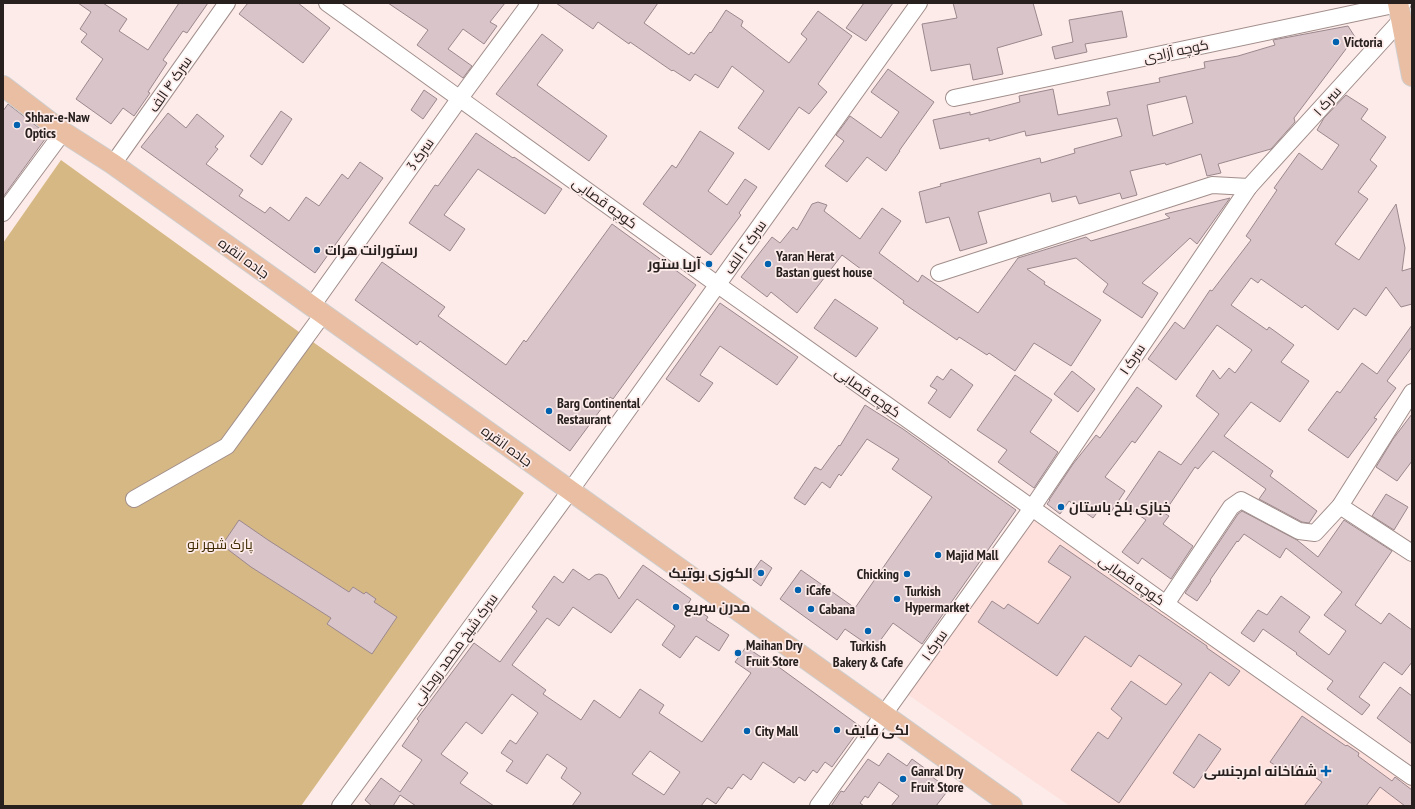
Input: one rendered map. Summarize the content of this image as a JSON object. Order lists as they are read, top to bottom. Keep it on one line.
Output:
{"streets":{"main road":["جاده انقره"],"street":["کوچه آزادی","سرک ۴ الف","سرک ۱","سرک 3","کوچه قصابی","سرک ۲ الف","سرک شیخ محمد روحانی"]},"crossings":[["کوچه آزادی","سرک ۱"],["سرک ۴ الف","جاده انقره"],["سرک ۱","کوچه قصابی"],["سرک ۱","جاده انقره"],["سرک 3","کوچه قصابی"],["سرک 3","جاده انقره"],["کوچه قصابی","سرک ۲ الف"],["سرک ۲ الف","جاده انقره"],["سرک ۲ الف","سرک شیخ محمد روحانی"],["جاده انقره","سرک شیخ محمد روحانی"]],"parks":["پارک شهر نو"],"places":{"other":["Victoria","Shhar-e-Naw Optics","رستورانت هرات","آریا ستور","Yaran Herat Bastan guest house","Barg Continental Restaurant","خبازی بلخ باستان","Majid Mall","الکوزی بوتیک","Chicking","iCafe","Turkish Hypermarket","مدرن سریع","Cabana","Turkish Bakery & Cafe","Maihan Dry Fruit Store","لکی فایف","City Mall","Ganral Dry Fruit Store"],"health":["شفاخانه امرجنسی"]}}
